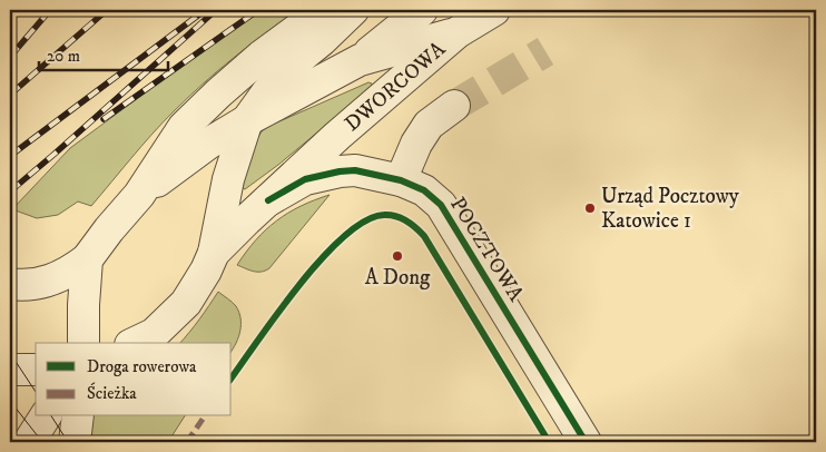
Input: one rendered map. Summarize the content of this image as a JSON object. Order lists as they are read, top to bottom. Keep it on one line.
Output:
{"streets":{"street":["DWORCOWA","POCZTOWA"]},"crossings":[["DWORCOWA","POCZTOWA"]],"places":["Urząd Pocztowy Katowice 1","A Dong"],"legend":["Droga rowerowa","Ścieżka"],"scale_bar":"20 m"}
